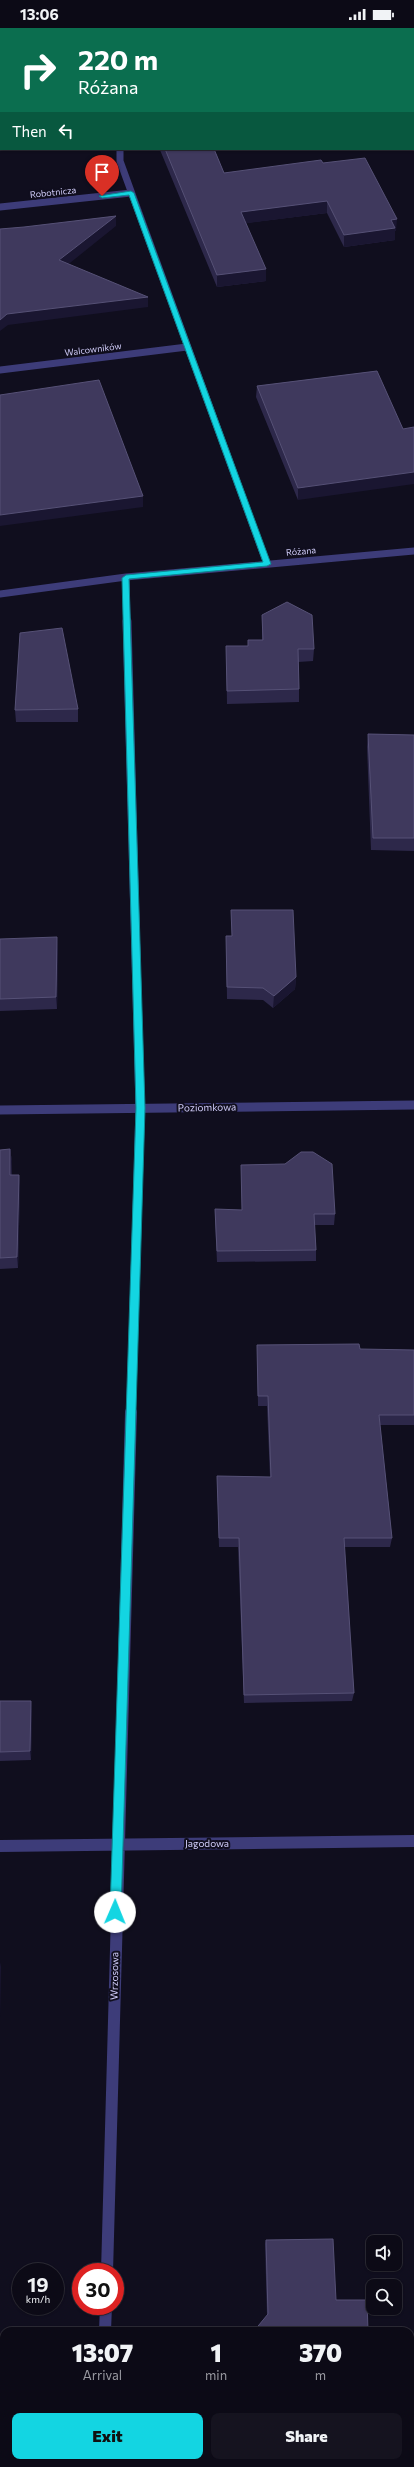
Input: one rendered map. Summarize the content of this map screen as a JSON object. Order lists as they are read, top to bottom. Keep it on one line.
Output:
{"streets":{"street":["Robotnicza","Walcowników","Różana","Poziomkowa","Jagodowa","Wrzosowa"]},"crossings":[["Różana","Wrzosowa"],["Poziomkowa","Wrzosowa"],["Jagodowa","Wrzosowa"]],"page":{"status":"13:06","turn":["220 m","Różana"],"then":"Then","speed":"19 km/h","limit":"30","eta":["13:07","Arrival","1","min","370","m"],"buttons":["Exit","Share"]}}
